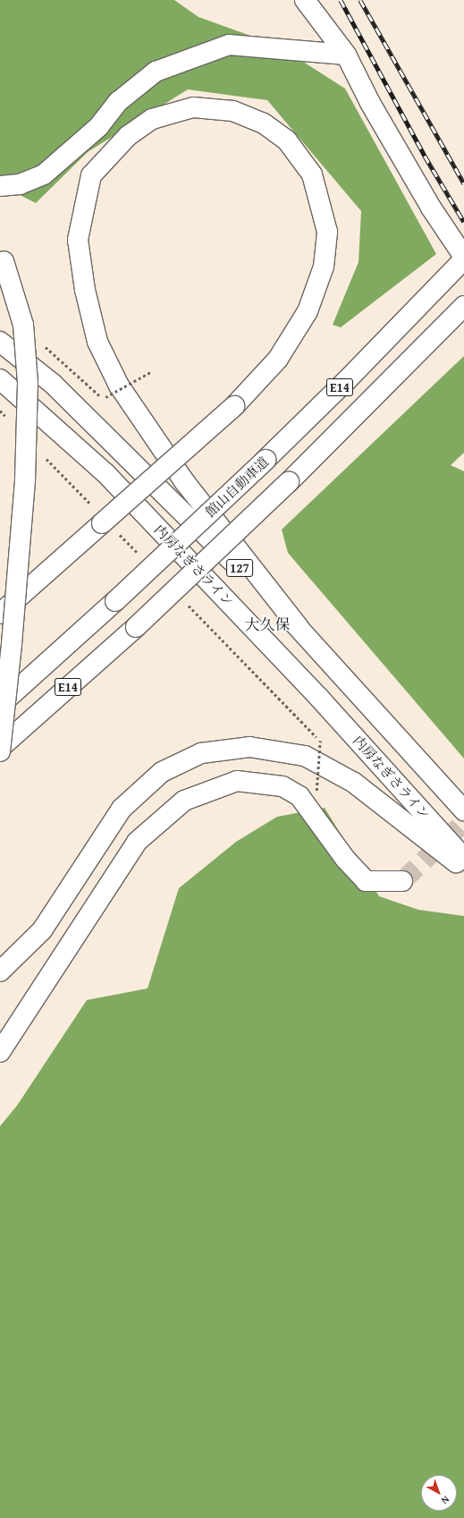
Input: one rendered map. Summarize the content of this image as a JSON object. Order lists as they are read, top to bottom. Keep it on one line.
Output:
{"streets":{"main road":["E14","館山自動車道","内房なぎさライン","127"]},"districts":["大久保"],"north":"bottom right"}
